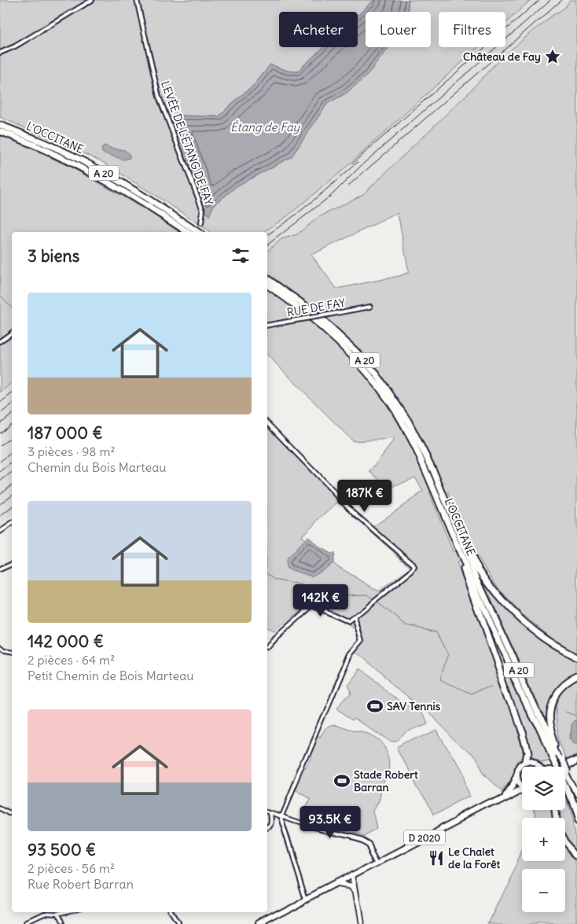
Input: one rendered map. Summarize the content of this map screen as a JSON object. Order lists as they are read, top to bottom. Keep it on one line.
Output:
{"streets":{"highway":["L'OCCITANE","A 20"],"main road":["D 2020"],"street":["LEVÉE DE L'ÉTANG DE FAY","RUE DE FAY"]},"water":["Étang de Fay"],"places":{"place":["Château de Fay"],"sports":["SAV Tennis","Stade Robert Barran"],"restaurant":["Le Chalet de la Forêt"]},"page":{"chip":["Acheter","Louer","Filtres"],"heading":"3 biens","list":[{"name":"187 000 €","note":"3 pièces · 98 m² · Chemin du Bois Marteau"},{"name":"142 000 €","note":"2 pièces · 64 m² · Petit Chemin de Bois Marteau"},{"name":"93 500 €","note":"2 pièces · 56 m² · Rue Robert Barran"}],"price":["187K €","142K €","93.5K €"],"map_buttons":["+","−"]}}
